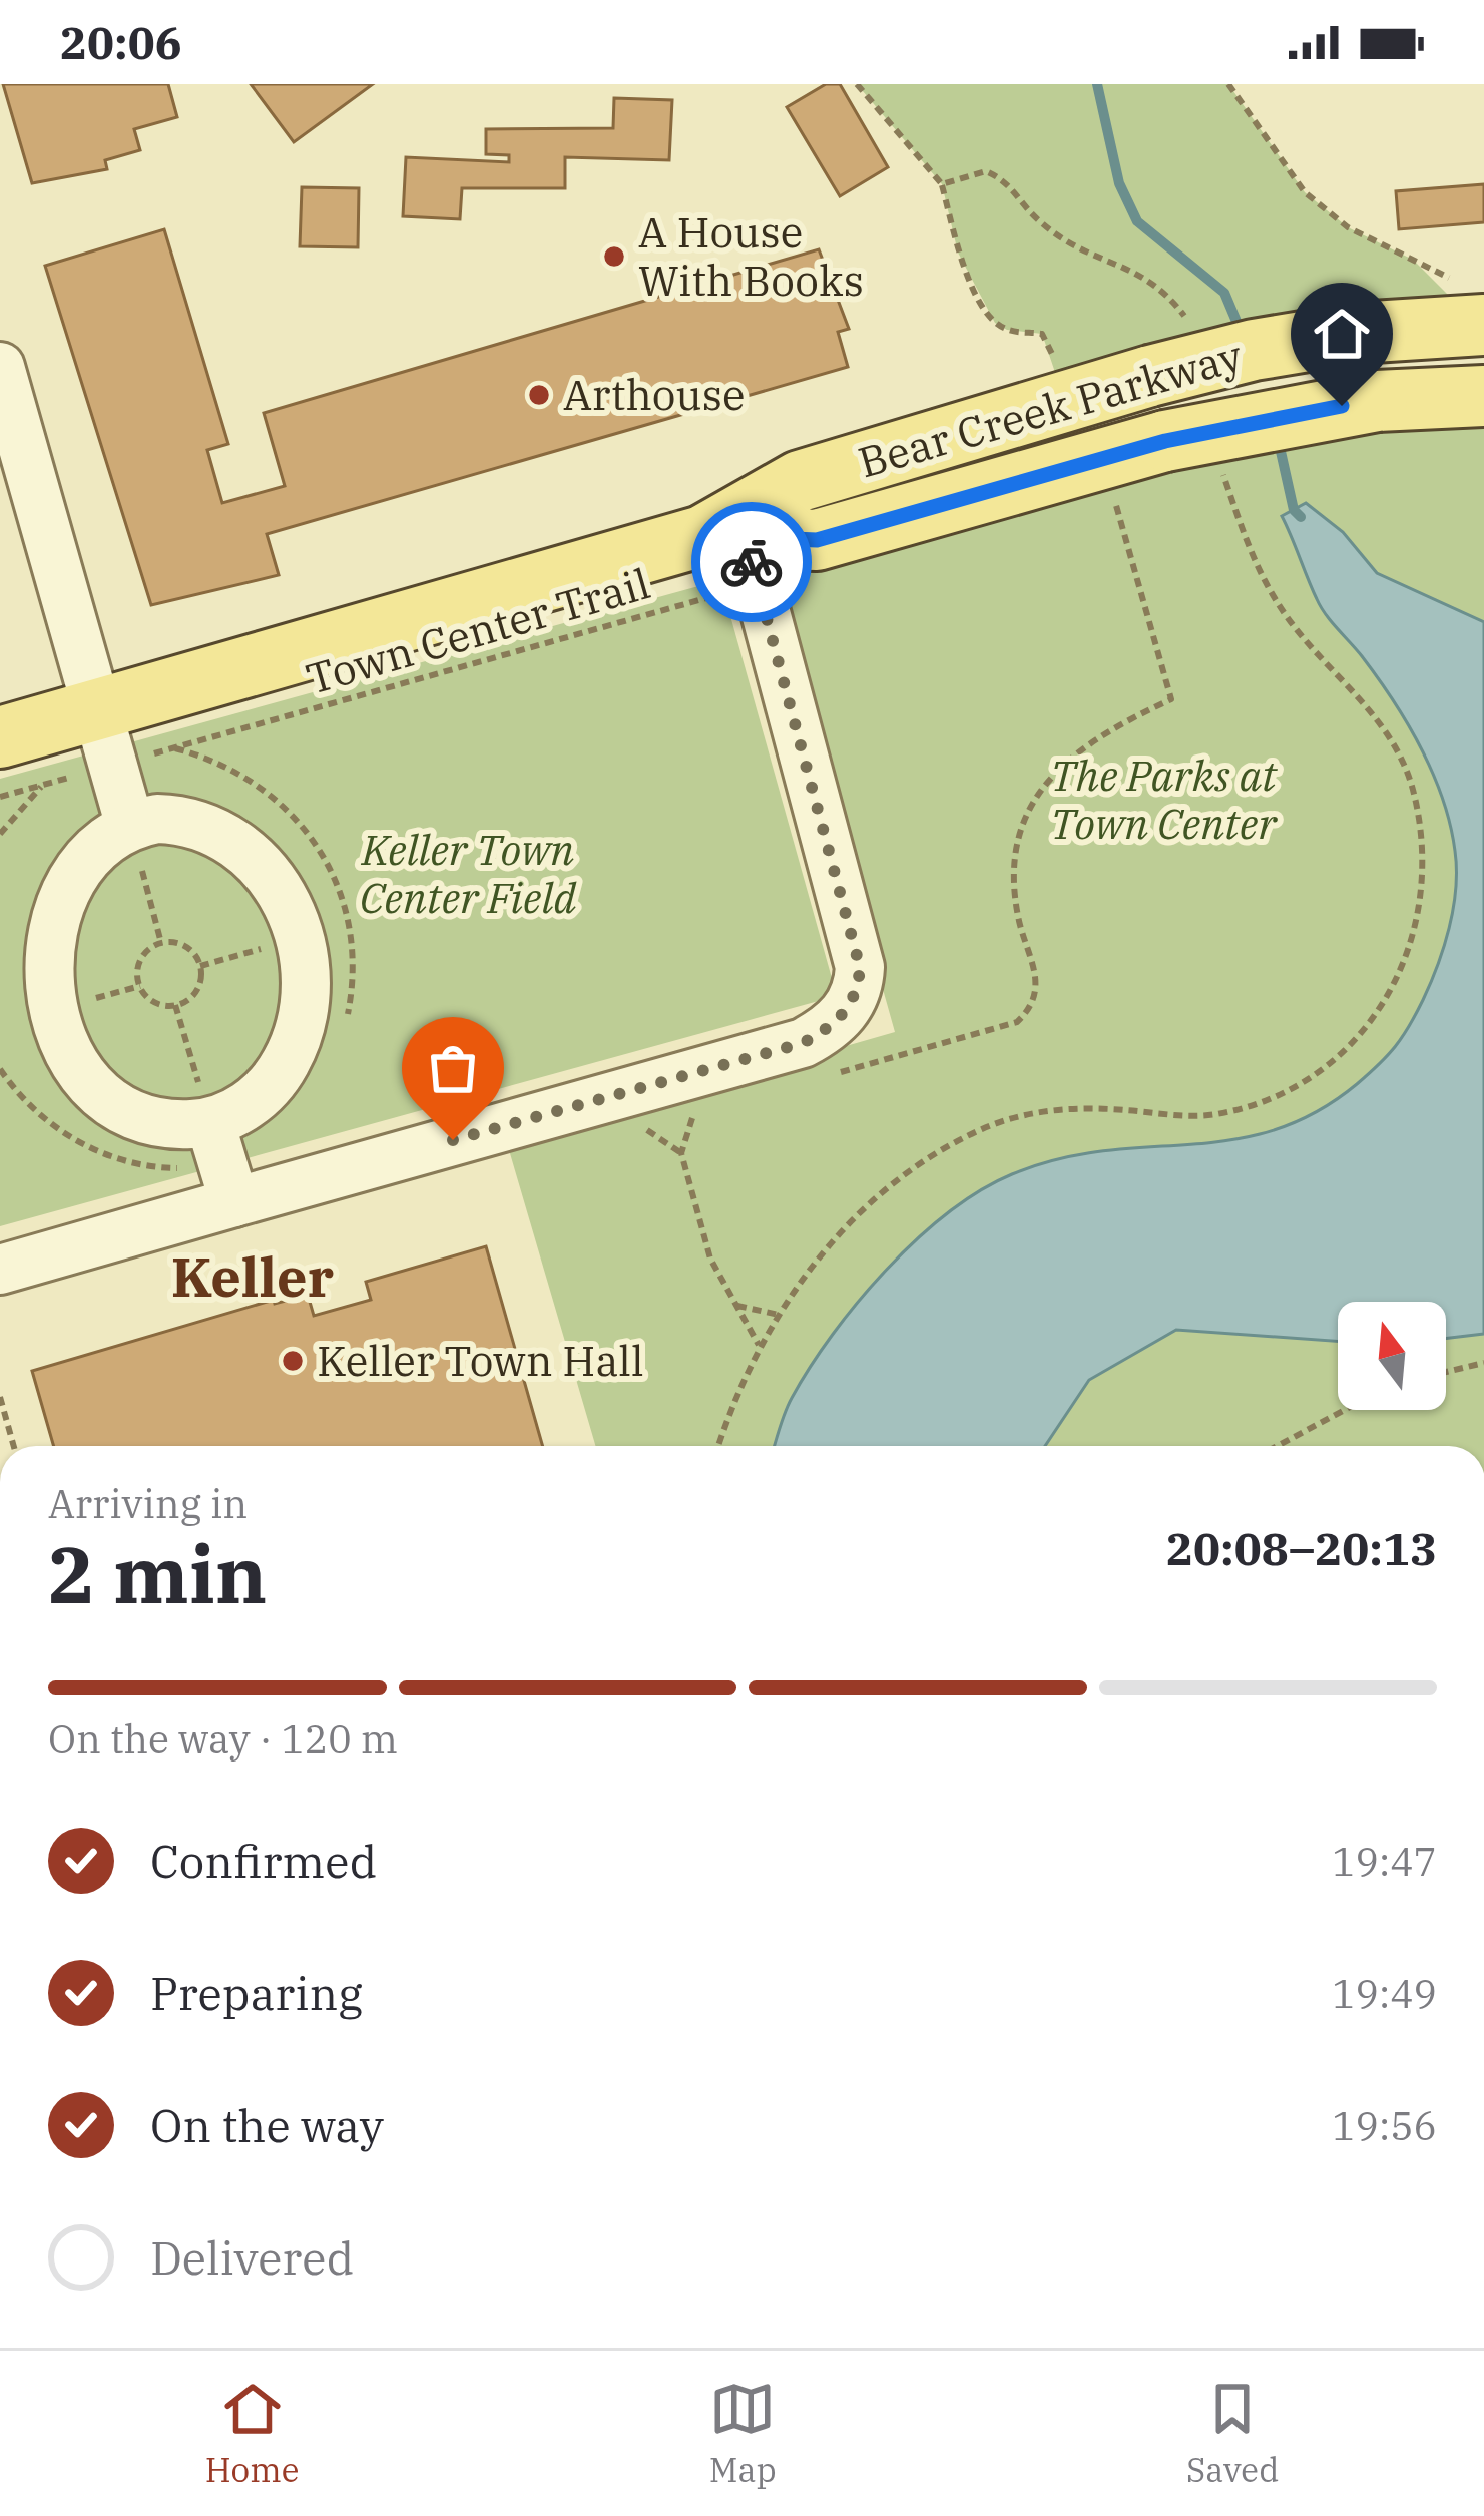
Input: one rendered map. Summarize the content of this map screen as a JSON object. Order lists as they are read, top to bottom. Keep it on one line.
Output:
{"streets":{"main road":["Bear Creek Parkway"],"path":["Town Center Trail"]},"crossings":[["Bear Creek Parkway","Town Center Trail"]],"districts":["Keller"],"parks":["The Parks at Town Center","Keller Town Center Field"],"places":["A House With Books","Arthouse","Keller Town Hall"],"north":"top","page":{"status":"20:06","heading":["2 min","Arriving in","20:08–20:13"],"bar":"On the way · 120 m","list":[["Confirmed","19:47"],["Preparing","19:49"],["On the way","19:56"],"Delivered"],"tabs":["Home","Map","Saved"]}}
